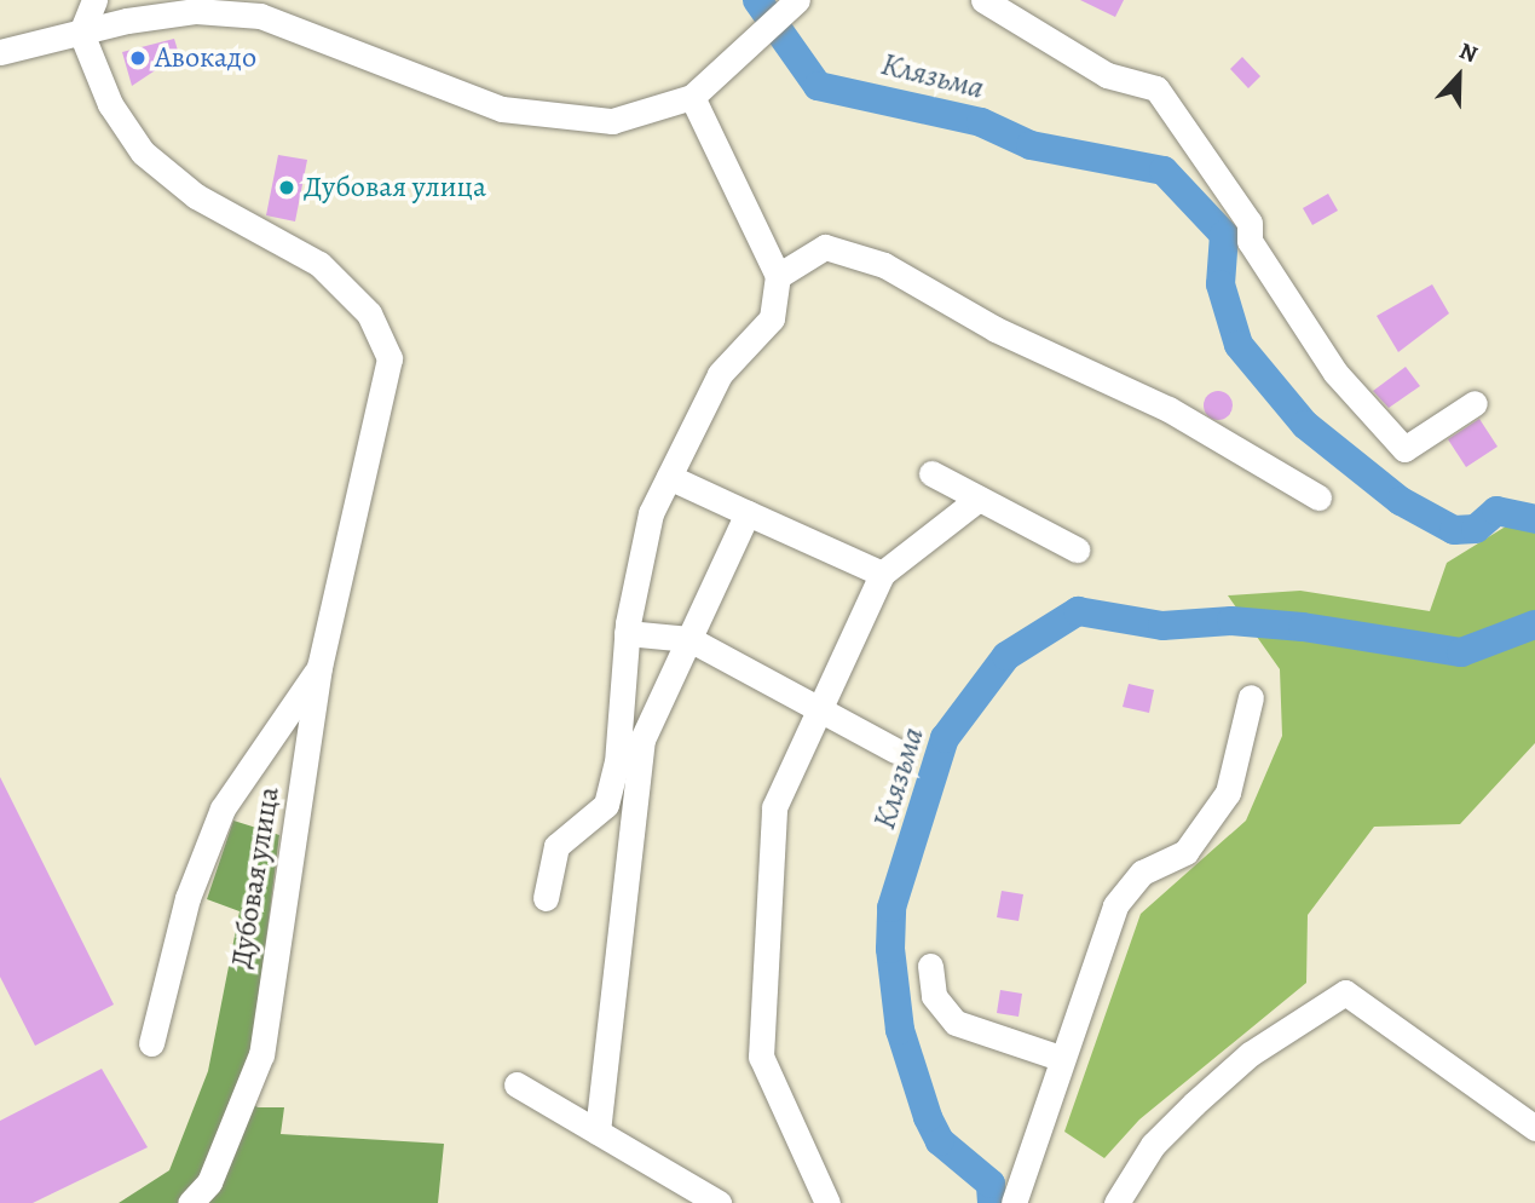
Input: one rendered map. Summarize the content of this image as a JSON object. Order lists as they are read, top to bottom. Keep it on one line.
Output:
{"streets":{"street":["Дубовая улица"]},"water":["Клязьма"],"places":["Авокадо","Дубовая улица"],"north":"top"}
